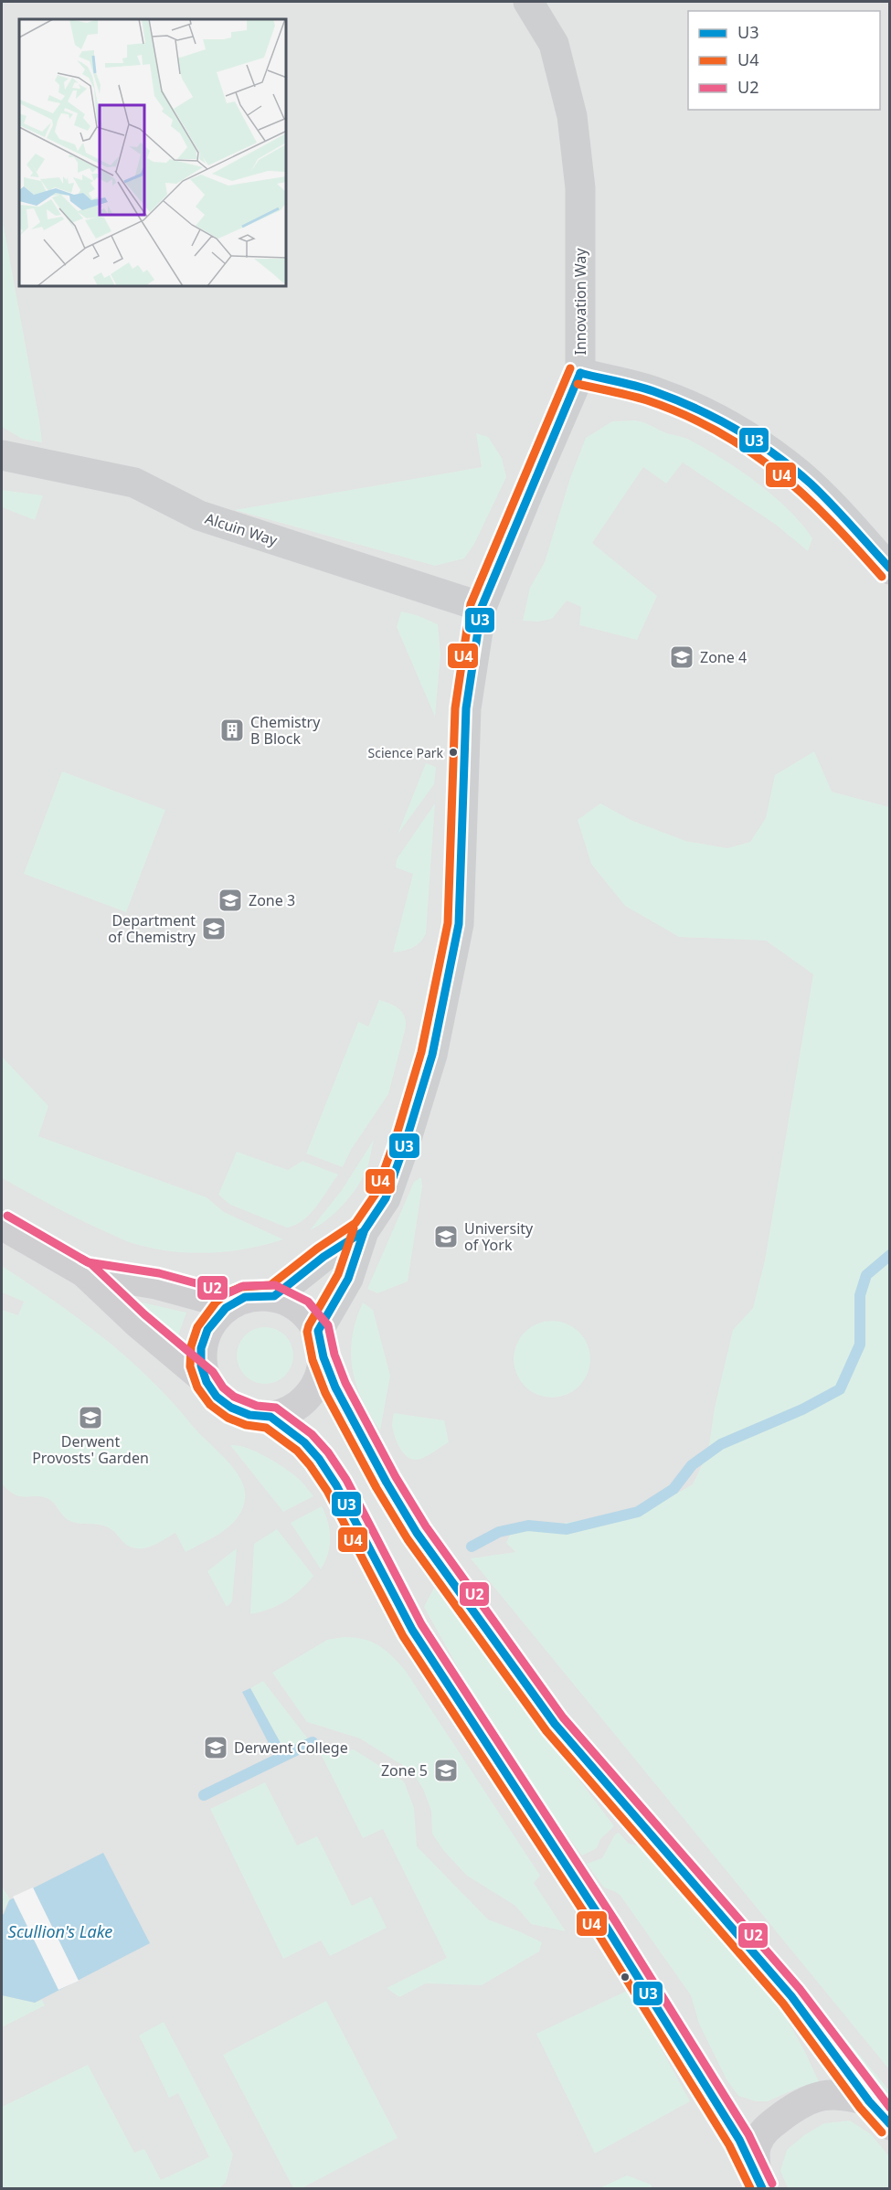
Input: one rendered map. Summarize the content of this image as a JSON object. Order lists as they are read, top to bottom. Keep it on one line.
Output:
{"streets":{"street":["Innovation Way","Alcuin Way"]},"crossings":[["Innovation Way","Alcuin Way"]],"water":["Scullion's Lake"],"places":{"school or university":["Zone 4","Zone 3","Department of Chemistry","University of York","Derwent Provosts' Garden","Derwent College","Zone 5"],"building":["Chemistry B Block"],"other":["Science Park"]},"lines":["transit line U4","transit line U3","transit line U2"],"legend":["U3","U4","U2"]}
